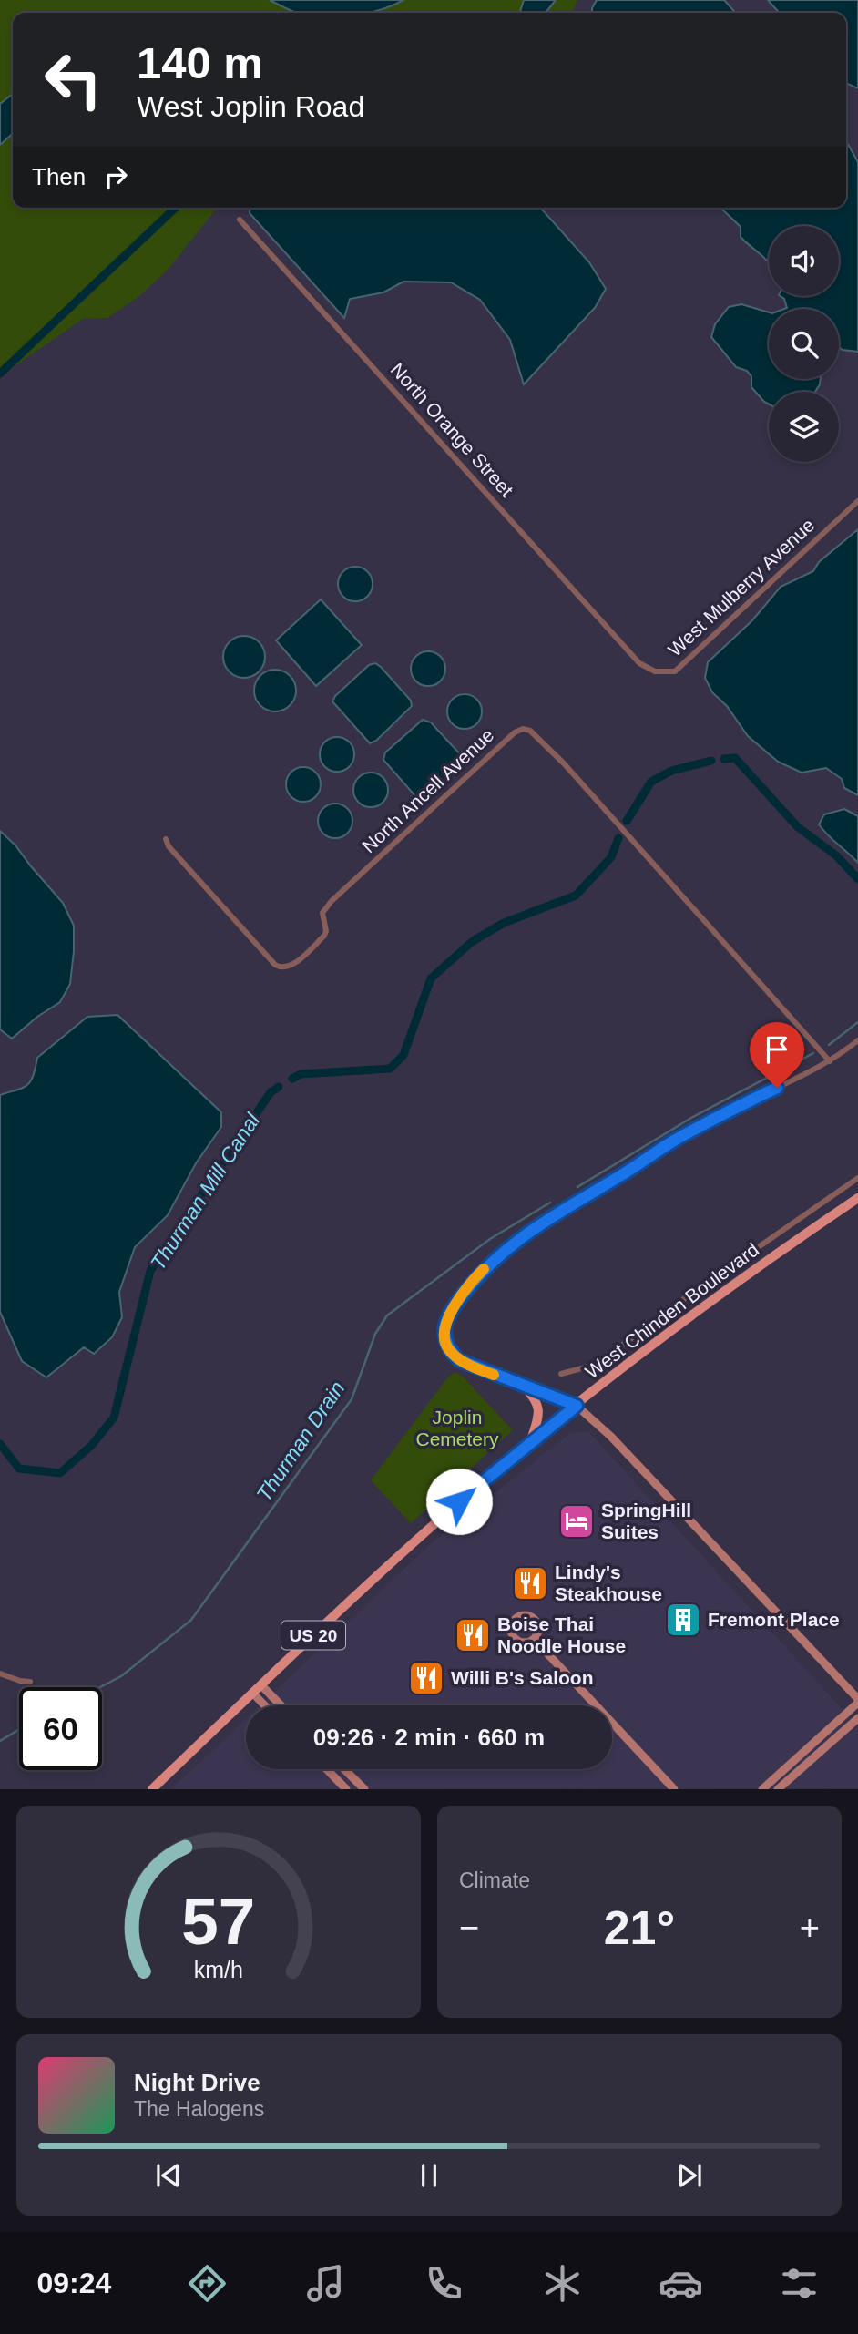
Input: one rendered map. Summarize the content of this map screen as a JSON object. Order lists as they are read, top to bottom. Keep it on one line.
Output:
{"streets":{"main road":["West Chinden Boulevard","US 20"],"street":["North Orange Street","West Mulberry Avenue","North Ancell Avenue"]},"crossings":[["North Orange Street","West Mulberry Avenue"]],"water":["Thurman Mill Canal","Thurman Drain"],"parks":["Joplin Cemetery"],"places":{"hotel":["SpringHill Suites"],"restaurant":["Lindy's Steakhouse","Boise Thai Noodle House","Willi B's Saloon"],"building":["Fremont Place"]},"page":{"turn":["140 m","West Joplin Road"],"then":"Then","limit":"60","trip":"09:26 · 2 min · 660 m","tile":"Climate","heat":["−","21°","+"],"song":["Night Drive","The Halogens"],"tabs":"09:24","gauge":["57","km/h"]}}
